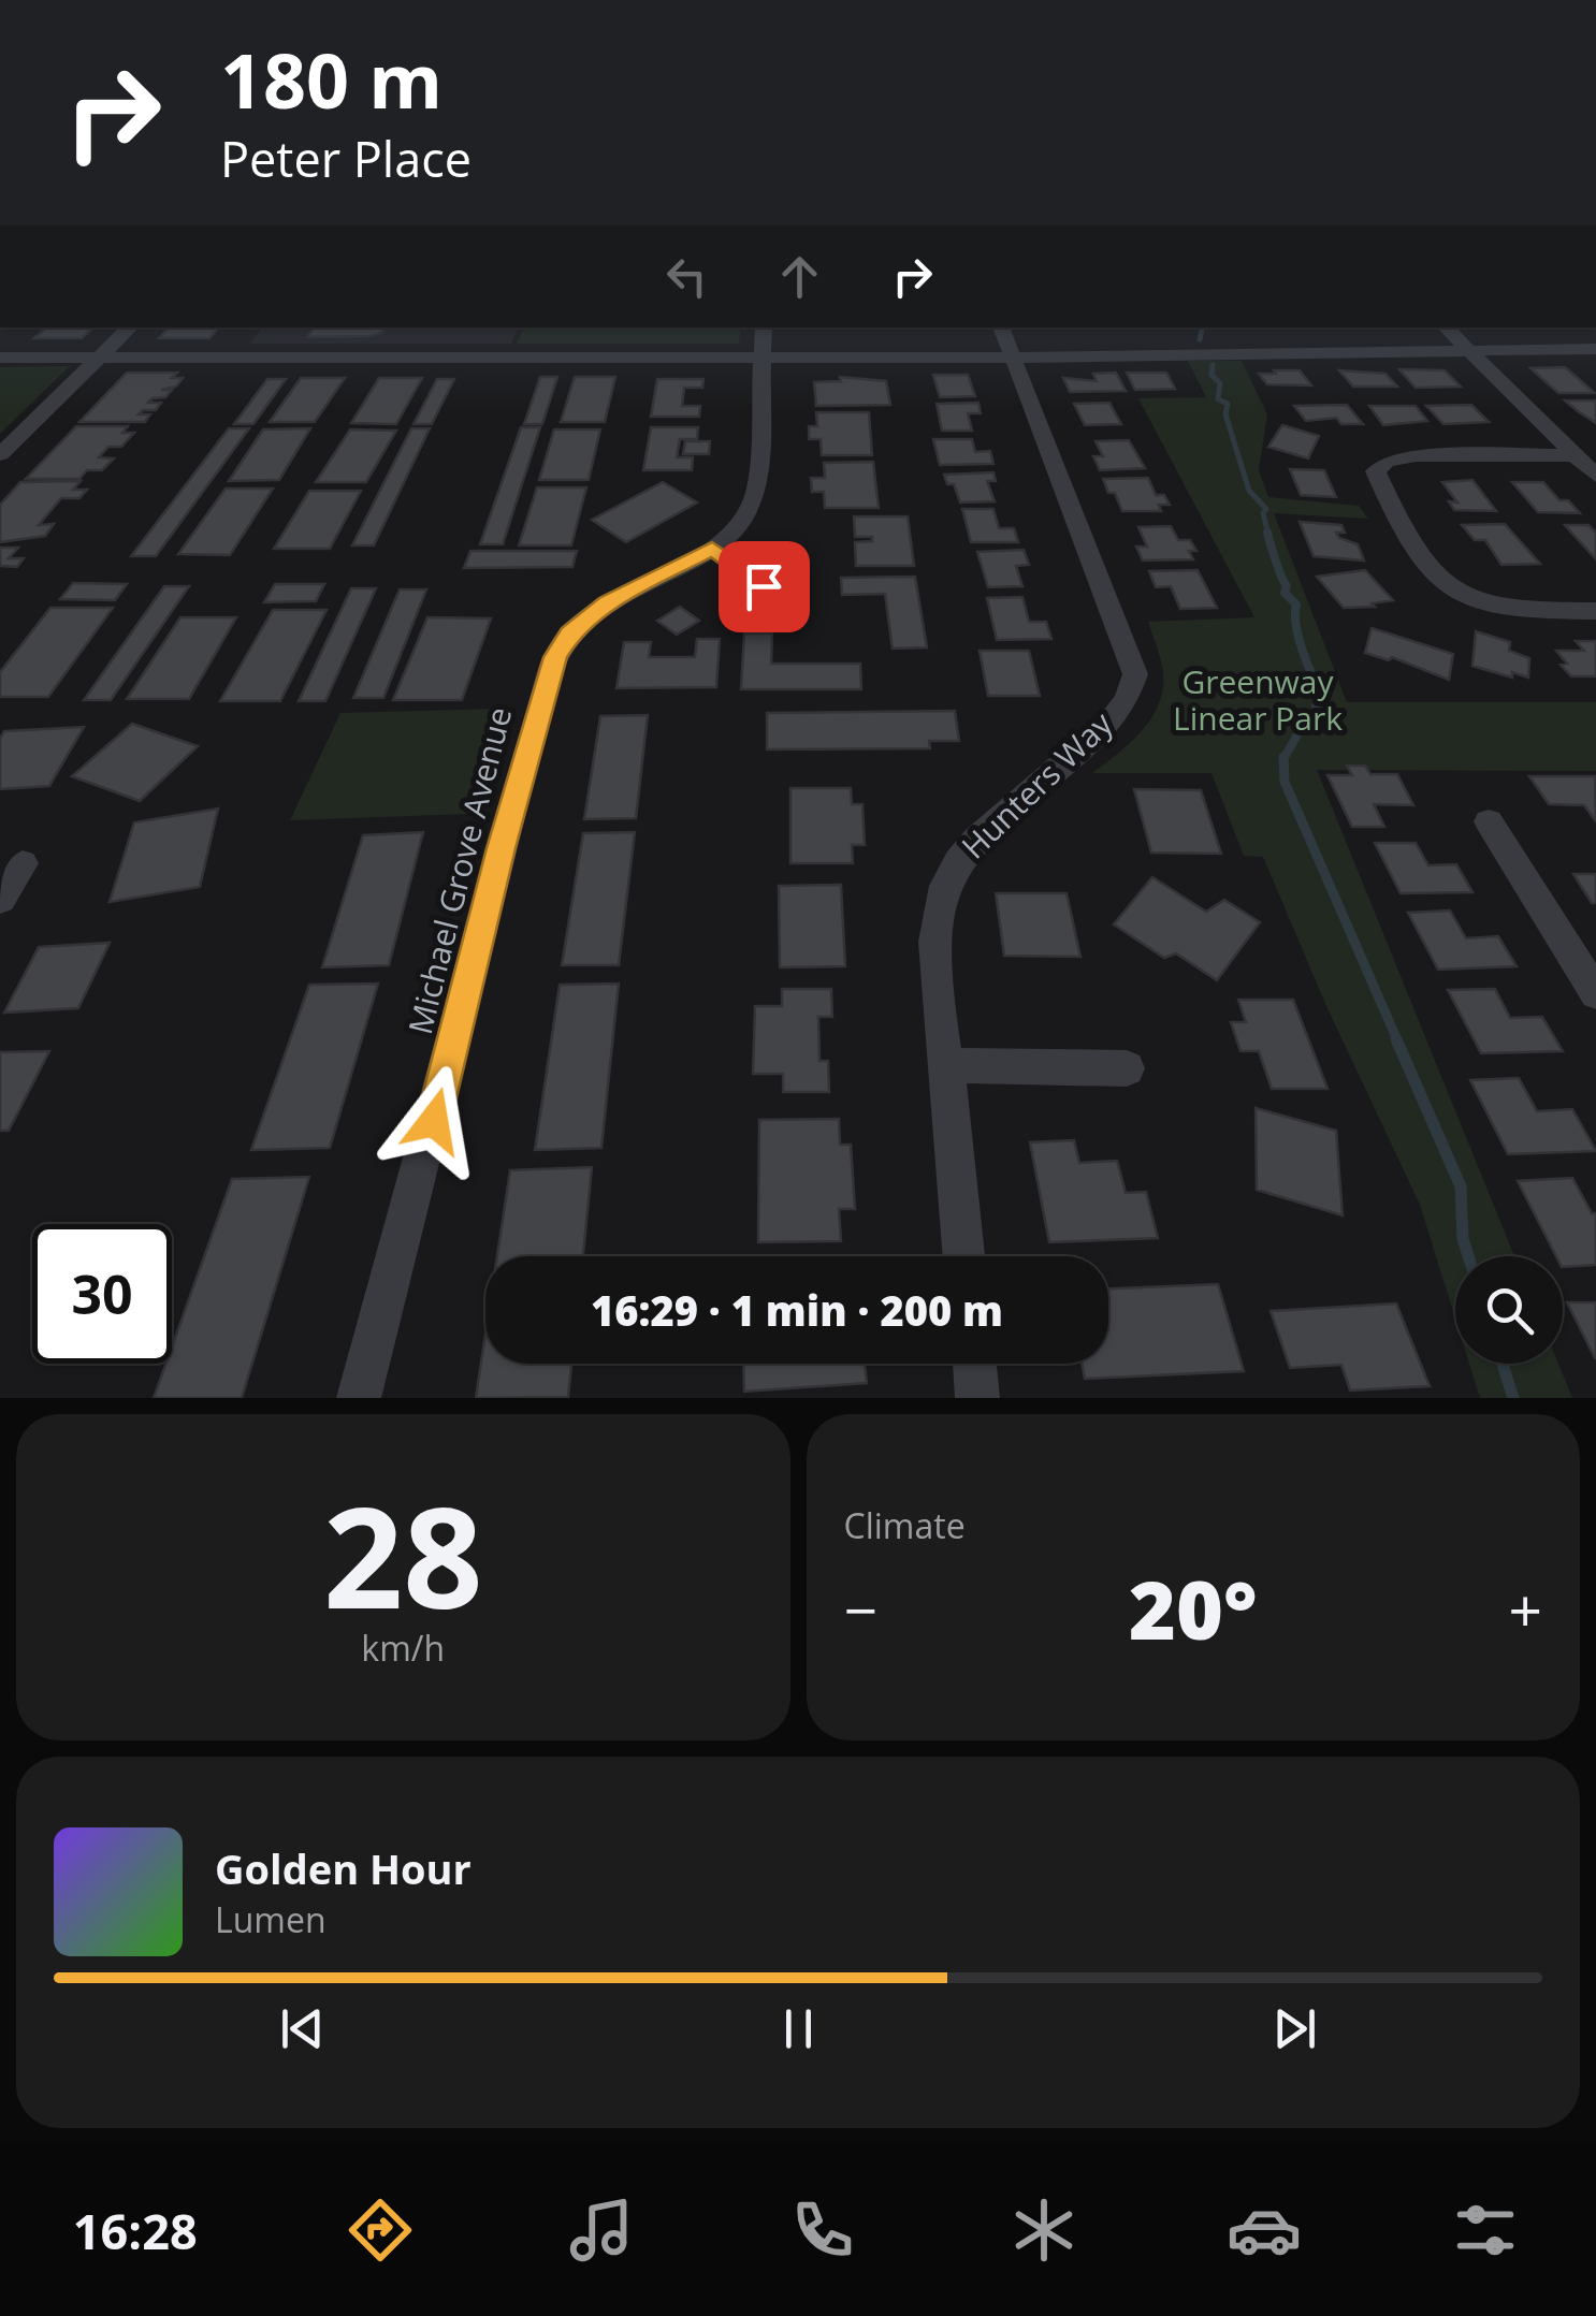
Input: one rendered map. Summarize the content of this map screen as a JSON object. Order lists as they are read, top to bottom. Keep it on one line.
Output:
{"streets":{"street":["Hunters Way","Michael Grove Avenue"]},"parks":["Greenway Linear Park"],"page":{"turn":["180 m","Peter Place"],"limit":"30","trip":"16:29 · 1 min · 200 m","tile":[["28","km/h"],"Climate"],"heat":["−","20°","+"],"song":["Golden Hour","Lumen"],"tabs":"16:28"}}
